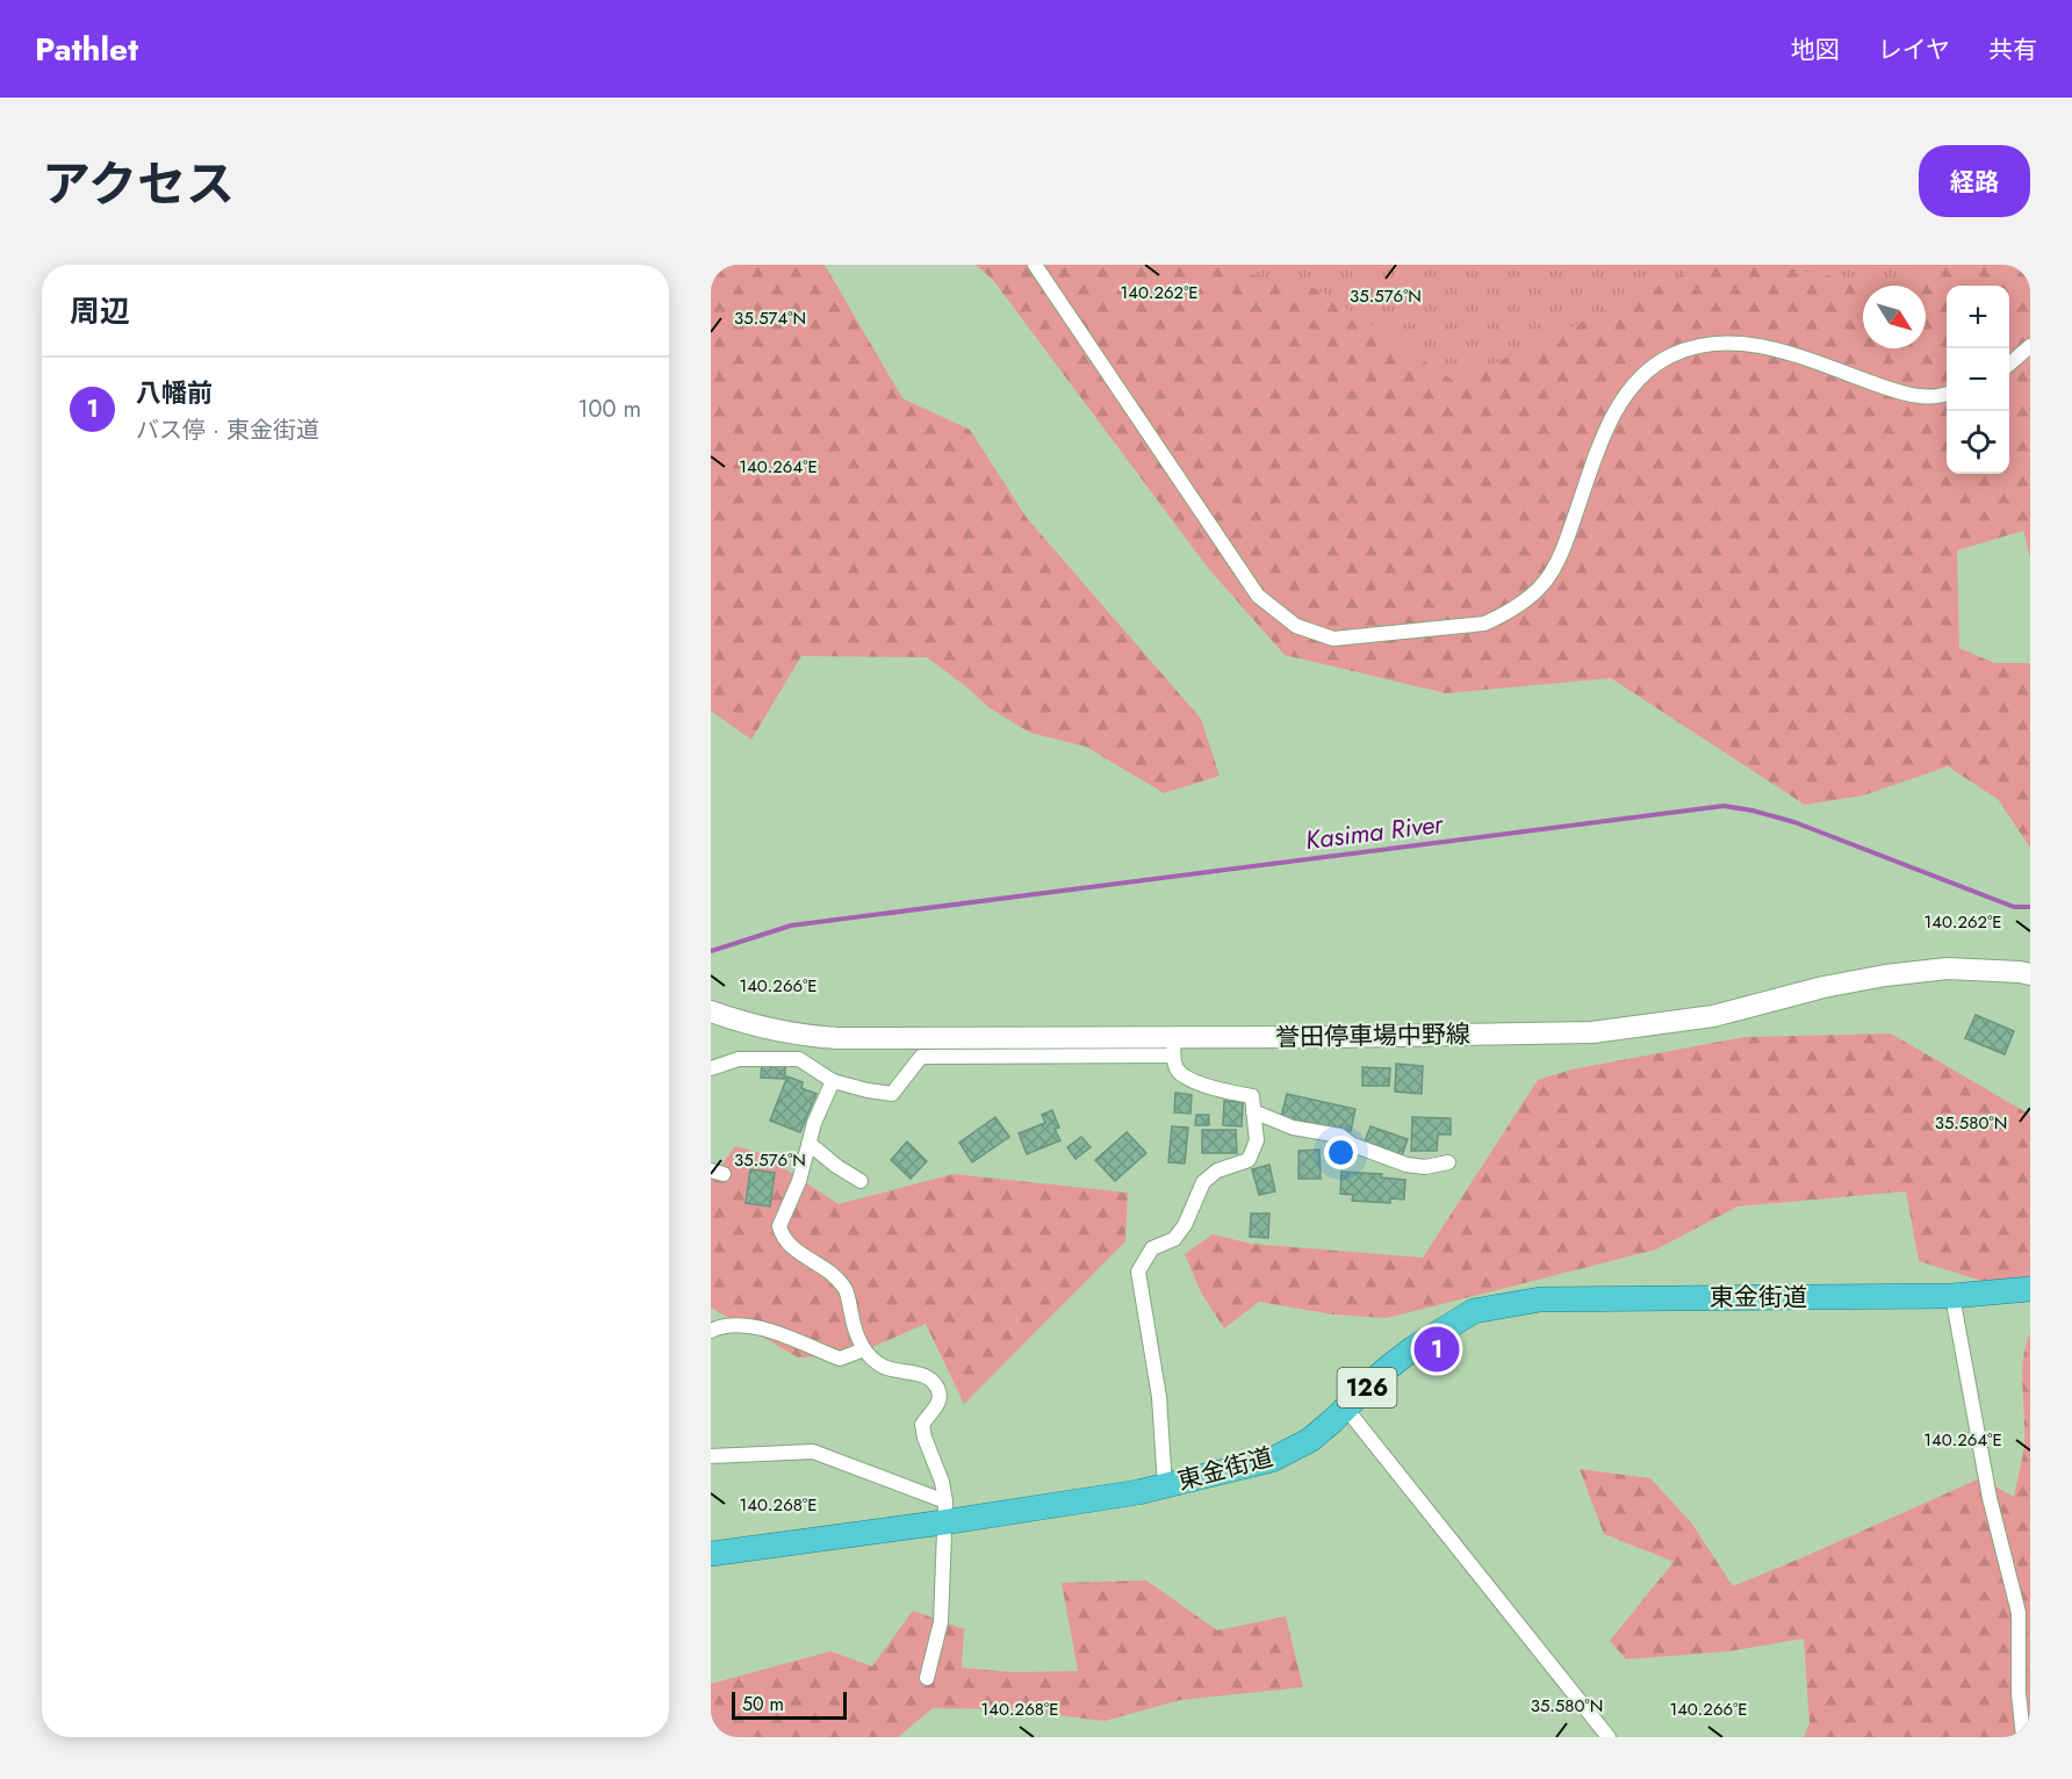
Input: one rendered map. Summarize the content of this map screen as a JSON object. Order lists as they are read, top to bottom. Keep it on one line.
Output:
{"streets":{"highway":["東金街道","126"],"main road":["誉田停車場中野線"]},"water":["Kasima River"],"scale_bar":"50 m","north":"bottom right","page":{"header":"Pathlet","nav":["地図","レイヤ","共有"],"title":"アクセス","buttons":"経路","heading":"周辺","map_buttons":["+","−"],"list":[{"mark":"1","name":"八幡前","note":"バス停 · 東金街道","value":"100 m"}],"pins":"1","scale":"50 m"},"coordinates":["140.262°E","35.576°N","35.574°N","140.264°E","140.266°E","35.580°N","140.268°E"]}
